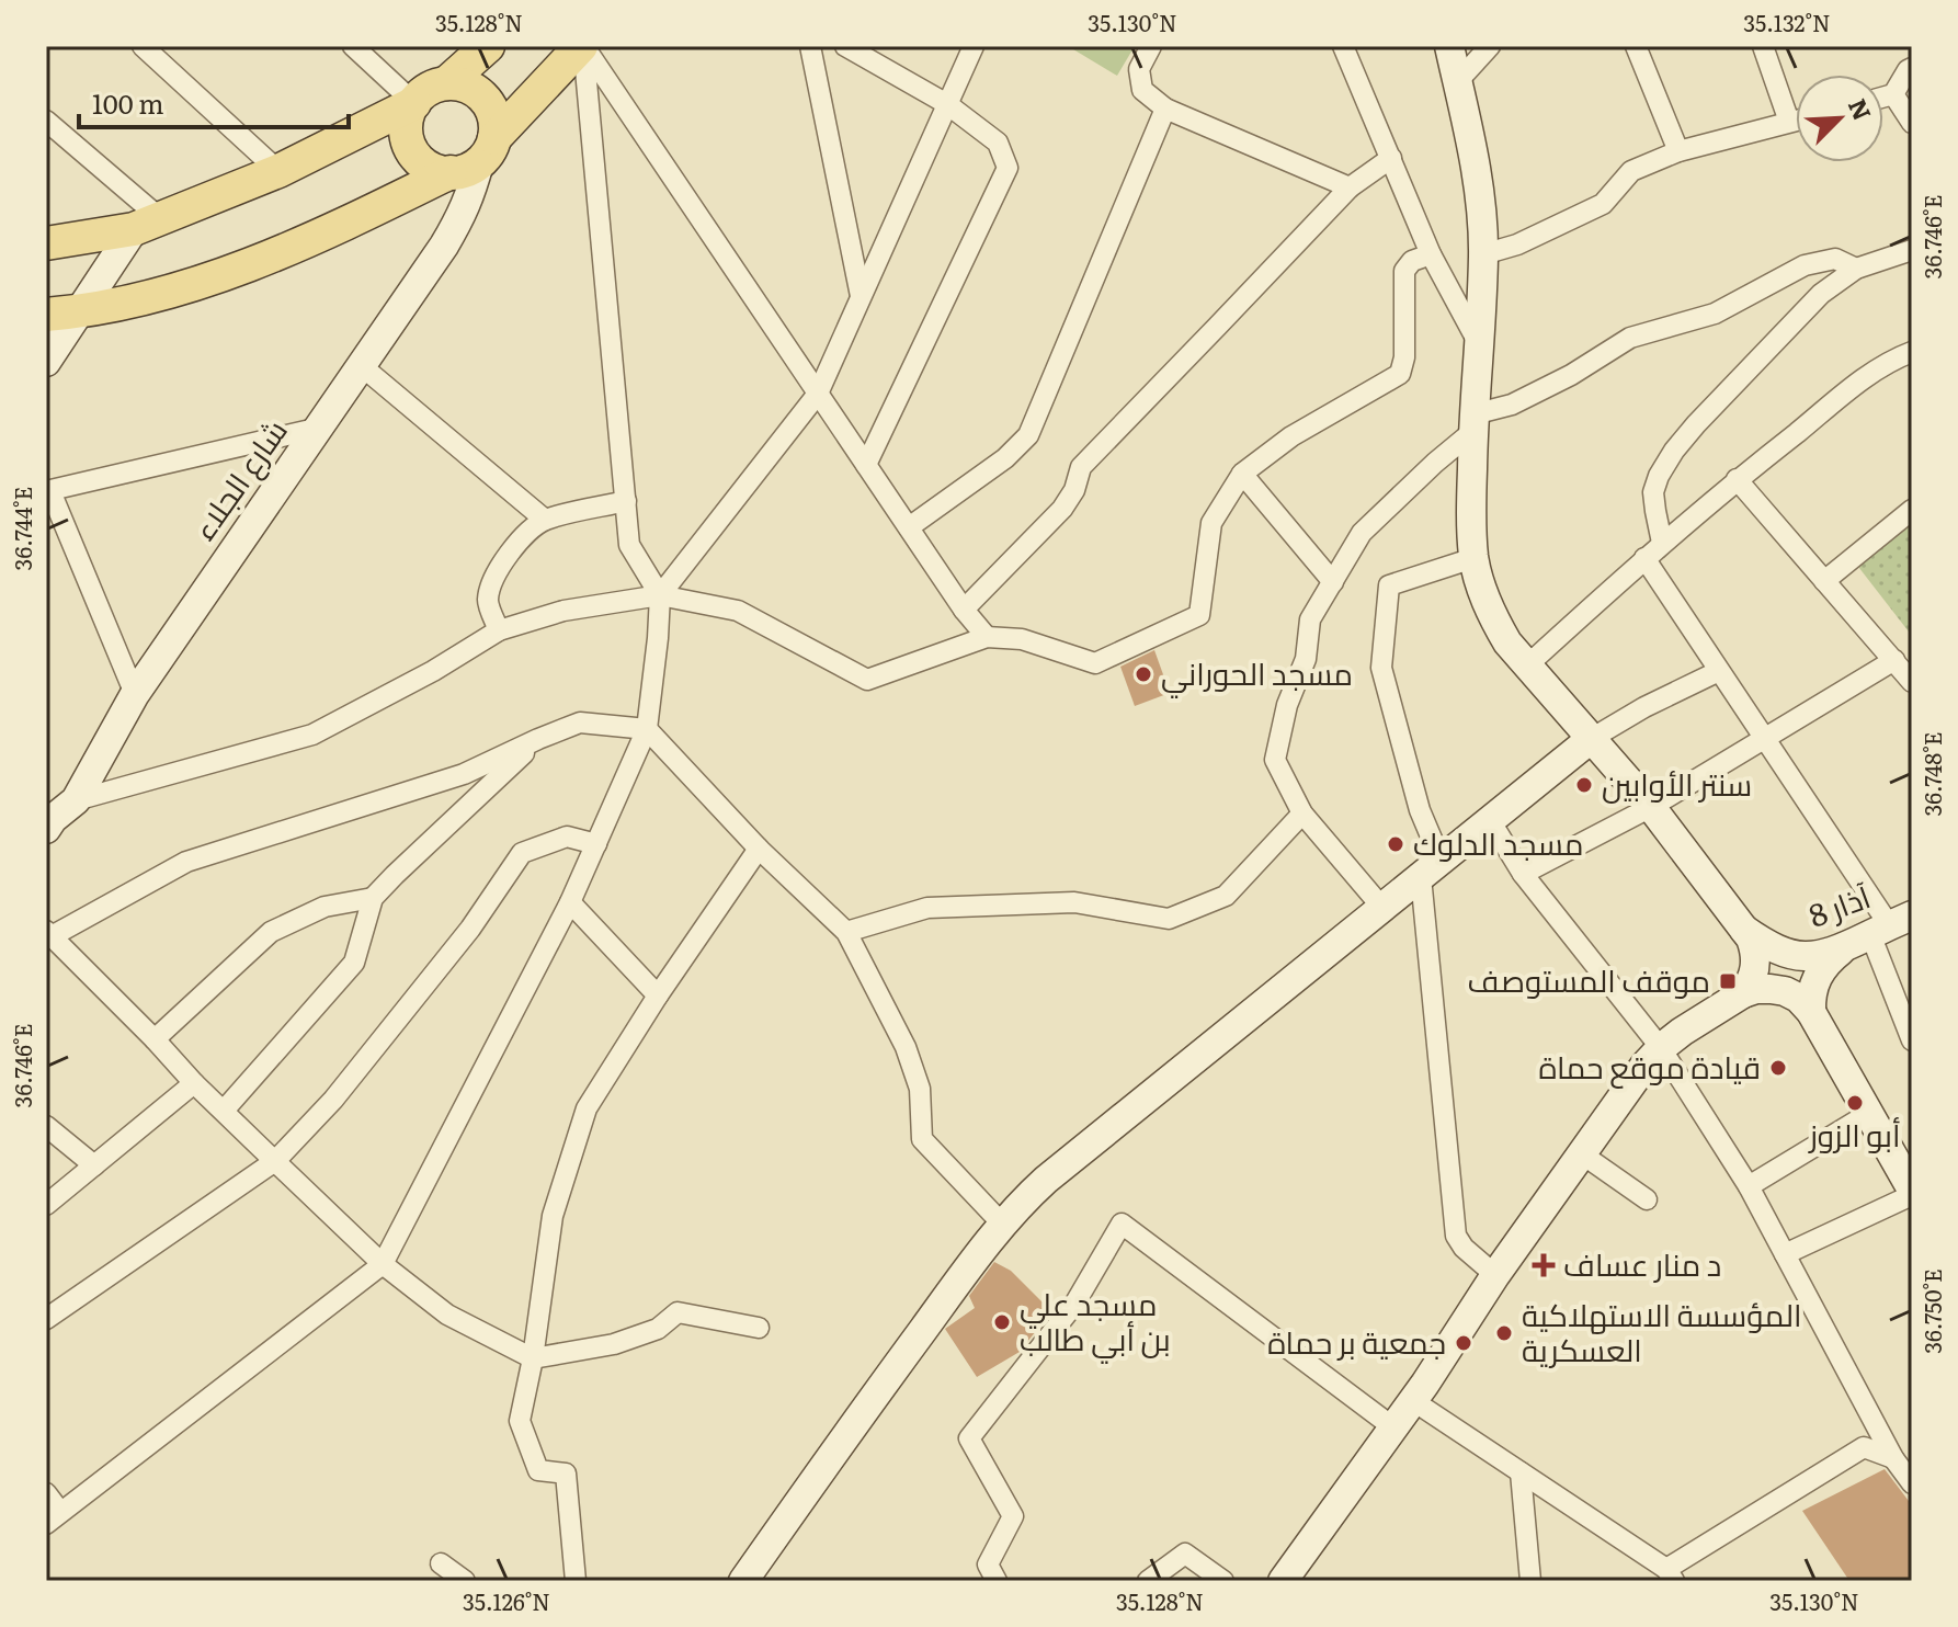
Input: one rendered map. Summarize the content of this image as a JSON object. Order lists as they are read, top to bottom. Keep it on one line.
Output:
{"streets":{"main road":["شارع الجلاء","8 آذار"]},"places":{"other":["مسجد الحوراني","سنتر الأوابين","مسجد الدلوك","قيادة موقع حماة","أبو الزوز","مسجد علي بن أبي طالب","المؤسسة الاستهلاكية العسكرية","جمعية بر حماة"],"transit":["موقف المستوصف"],"health":["د منار عساف"]},"scale_bar":"100 m","north":"top right","coordinates":["35.128°N","35.130°N","35.132°N","36.746°E","36.744°E","36.748°E","36.750°E","35.126°N"]}
